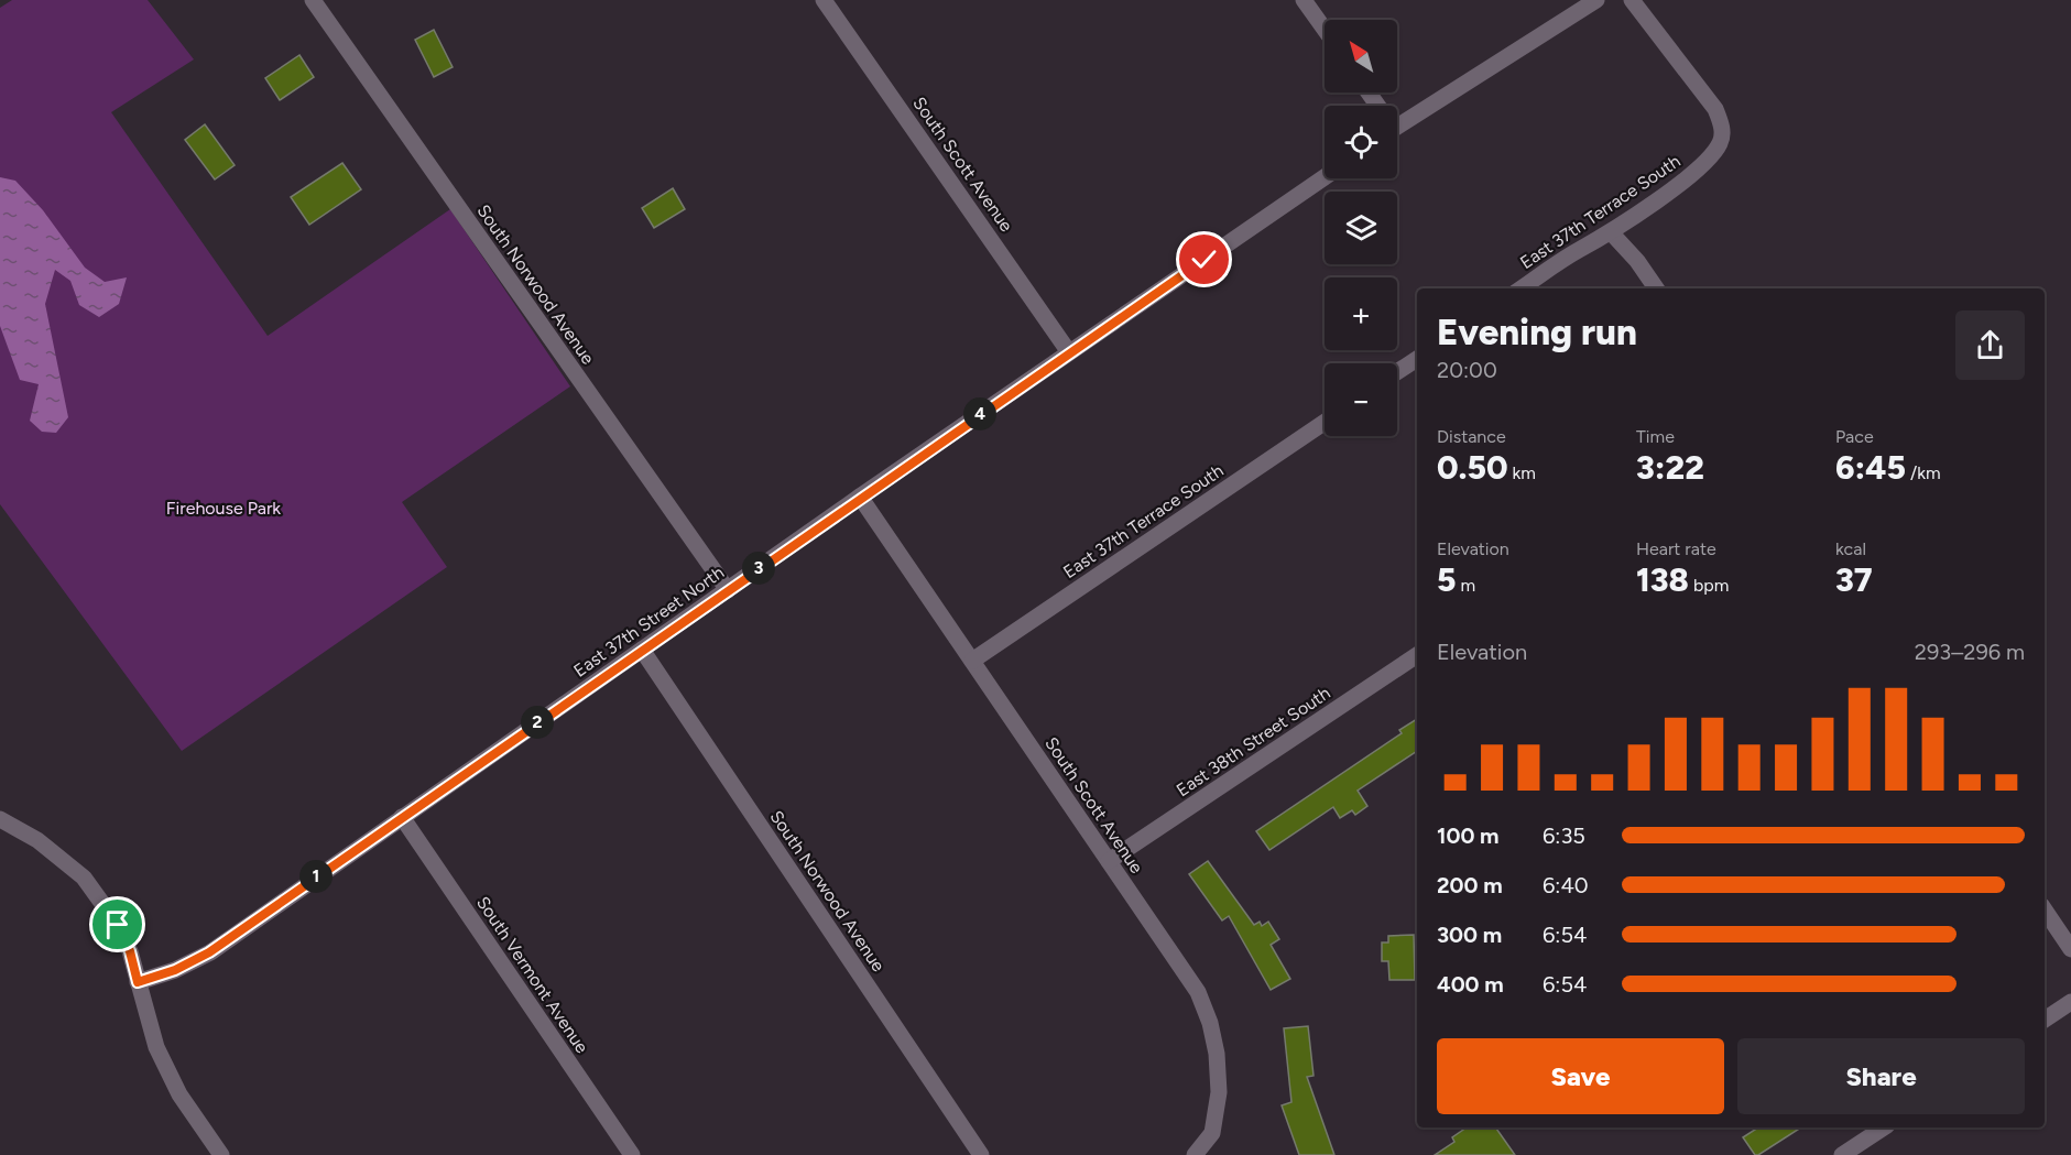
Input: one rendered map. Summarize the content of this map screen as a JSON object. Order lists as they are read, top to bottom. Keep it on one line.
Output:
{"streets":{"street":["South Scott Avenue","East 37th Terrace South","South Norwood Avenue","East 37th Street North","East 38th Street South","South Vermont Avenue"]},"crossings":[["South Scott Avenue","East 37th Terrace South"],["South Scott Avenue","East 37th Street North"],["South Scott Avenue","East 38th Street South"],["South Norwood Avenue","East 37th Street North"],["East 37th Street North","South Vermont Avenue"]],"parks":["Firehouse Park"],"north":"top left","page":{"map_buttons":["+","−"],"heading":["Evening run","20:00"],"pins":["4","3","2","1"],"stats":[["Distance","0.50 km"],["Time","3:22"],["Pace","6:45 /km"],["Elevation","5 m"],["Heart rate","138 bpm"],["kcal","37"]],"chart":["Elevation","293–296 m"],"list":[{"name":"100 m","note":"6:35"},{"name":"200 m","note":"6:40"},{"name":"300 m","note":"6:54"},{"name":"400 m","note":"6:54"}],"buttons":["Save","Share"]}}
